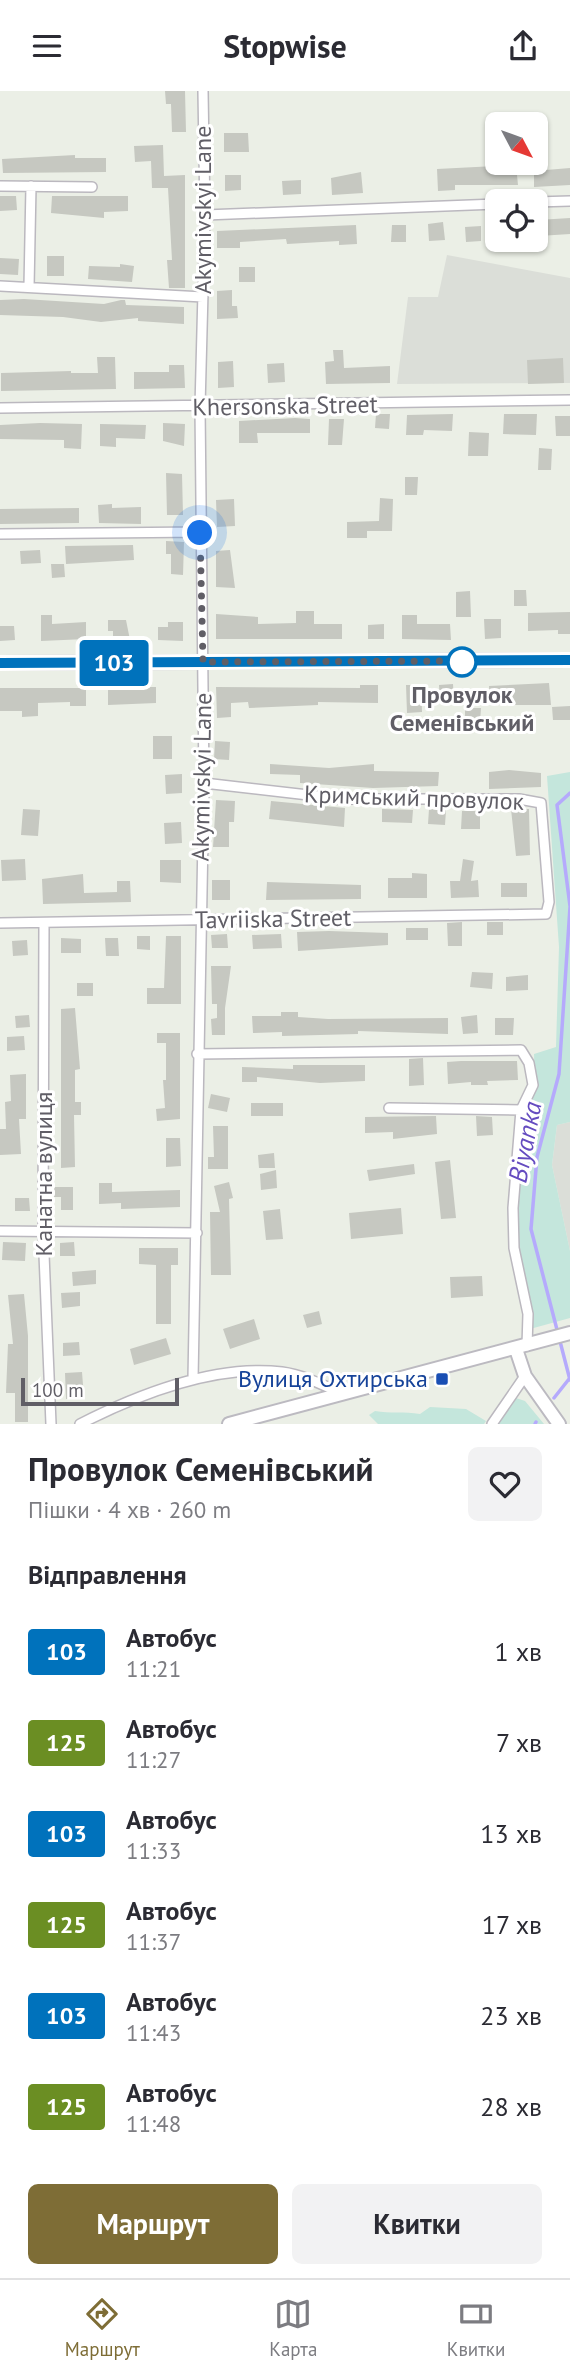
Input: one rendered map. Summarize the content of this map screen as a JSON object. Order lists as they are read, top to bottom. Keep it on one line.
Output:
{"streets":{"street":["Akymivskyi Lane","Khersonska Street","Кримський провулок","Tavriiska Street","Канатна вулиця"]},"crossings":[["Akymivskyi Lane","Khersonska Street"],["Akymivskyi Lane","Кримський провулок"],["Akymivskyi Lane","Tavriiska Street"],["Кримський провулок","Tavriiska Street"],["Tavriiska Street","Канатна вулиця"]],"water":["Biyanka"],"places":{"other":["Провулок Семенівський"],"transit":["Вулиця Охтирська"]},"lines":["bus line 103"],"scale_bar":"100 m","north":"bottom right","page":{"header":"Stopwise","on_map":"103","scale":"100 m","heading":[["Провулок Семенівський","Пішки · 4 хв · 260 m"],"Відправлення"],"list":[{"mark":"103","name":"Автобус","note":"11:21","value":"1 хв"},{"mark":"125","name":"Автобус","note":"11:27","value":"7 хв"},{"mark":"103","name":"Автобус","note":"11:33","value":"13 хв"},{"mark":"125","name":"Автобус","note":"11:37","value":"17 хв"},{"mark":"103","name":"Автобус","note":"11:43","value":"23 хв"},{"mark":"125","name":"Автобус","note":"11:48","value":"28 хв"}],"buttons":["Маршрут","Квитки"],"tabs":["Маршрут","Карта","Квитки"]}}
